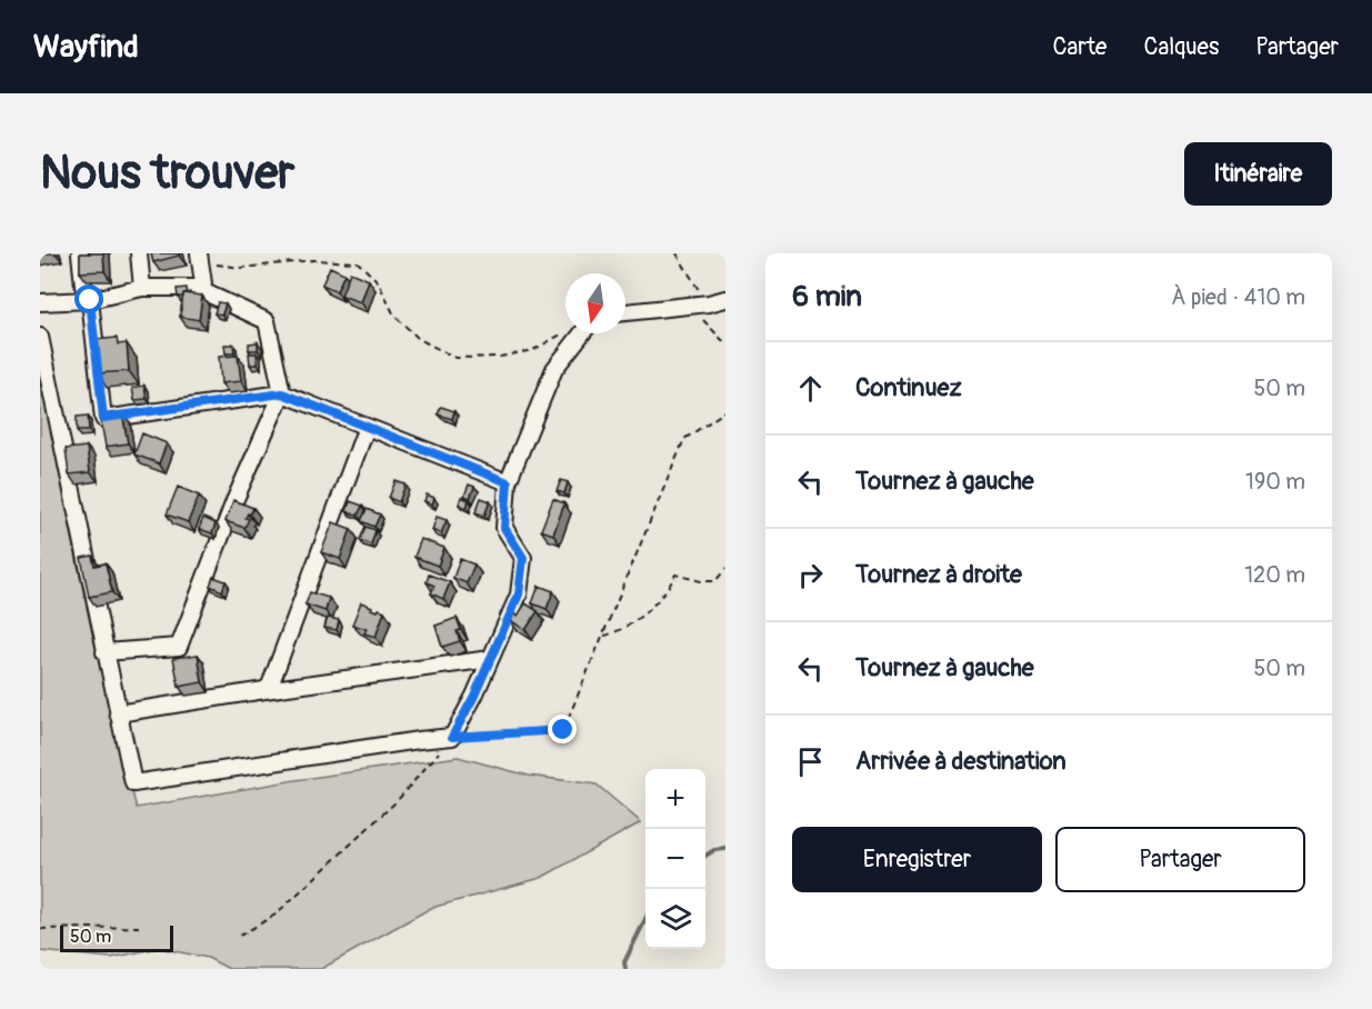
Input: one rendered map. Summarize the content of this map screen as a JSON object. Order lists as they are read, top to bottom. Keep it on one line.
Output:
{"scale_bar":"50 m","north":"bottom","page":{"header":"Wayfind","nav":["Carte","Calques","Partager"],"buttons":["Itinéraire",["Enregistrer","Partager"]],"title":"Nous trouver","heading":["6 min","À pied · 410 m"],"list":[["Continuez","50 m"],["Tournez à gauche","190 m"],["Tournez à droite","120 m"],["Tournez à gauche","50 m"],"Arrivée à destination"],"map_buttons":["+","−"],"scale":"50 m"}}
